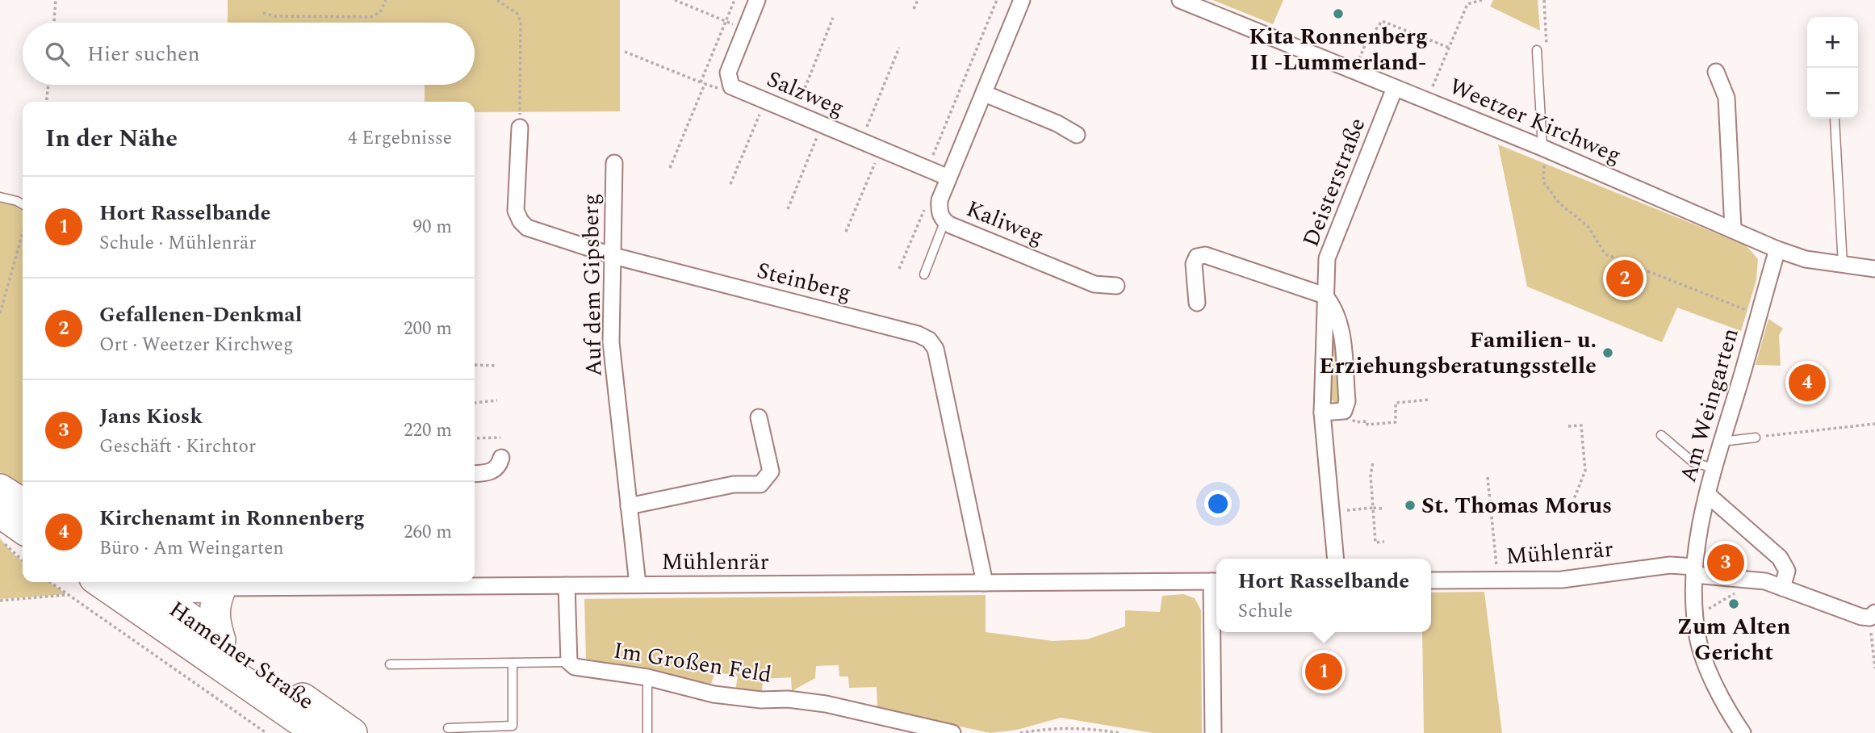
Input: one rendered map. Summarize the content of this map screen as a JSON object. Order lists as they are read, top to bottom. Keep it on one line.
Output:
{"streets":{"highway":["Hamelner Straße"],"street":["Salzweg","Weetzer Kirchweg","Deisterstraße","Kaliweg","Steinberg","Auf dem Gipsberg","Am Weingarten","Mühlenrär","Im Großen Feld"]},"crossings":[["Salzweg","Kaliweg"],["Weetzer Kirchweg","Deisterstraße"],["Weetzer Kirchweg","Am Weingarten"],["Steinberg","Auf dem Gipsberg"],["Steinberg","Mühlenrär"],["Auf dem Gipsberg","Mühlenrär"],["Am Weingarten","Mühlenrär"]],"places":["Kita Ronnenberg II -Lummerland-","Familien- u. Erziehungsberatungsstelle","St. Thomas Morus","Zum Alten Gericht"],"page":{"map_buttons":["+","−"],"search":"Hier suchen","heading":["In der Nähe","4 Ergebnisse"],"list":[{"mark":"1","name":"Hort Rasselbande","note":"Schule · Mühlenrär","value":"90 m"},{"mark":"2","name":"Gefallenen-Denkmal","note":"Ort · Weetzer Kirchweg","value":"200 m"},{"mark":"3","name":"Jans Kiosk","note":"Geschäft · Kirchtor","value":"220 m"},{"mark":"4","name":"Kirchenamt in Ronnenberg","note":"Büro · Am Weingarten","value":"260 m"}],"pins":["2","4","3","1"],"popup":["Hort Rasselbande","Schule"]}}
